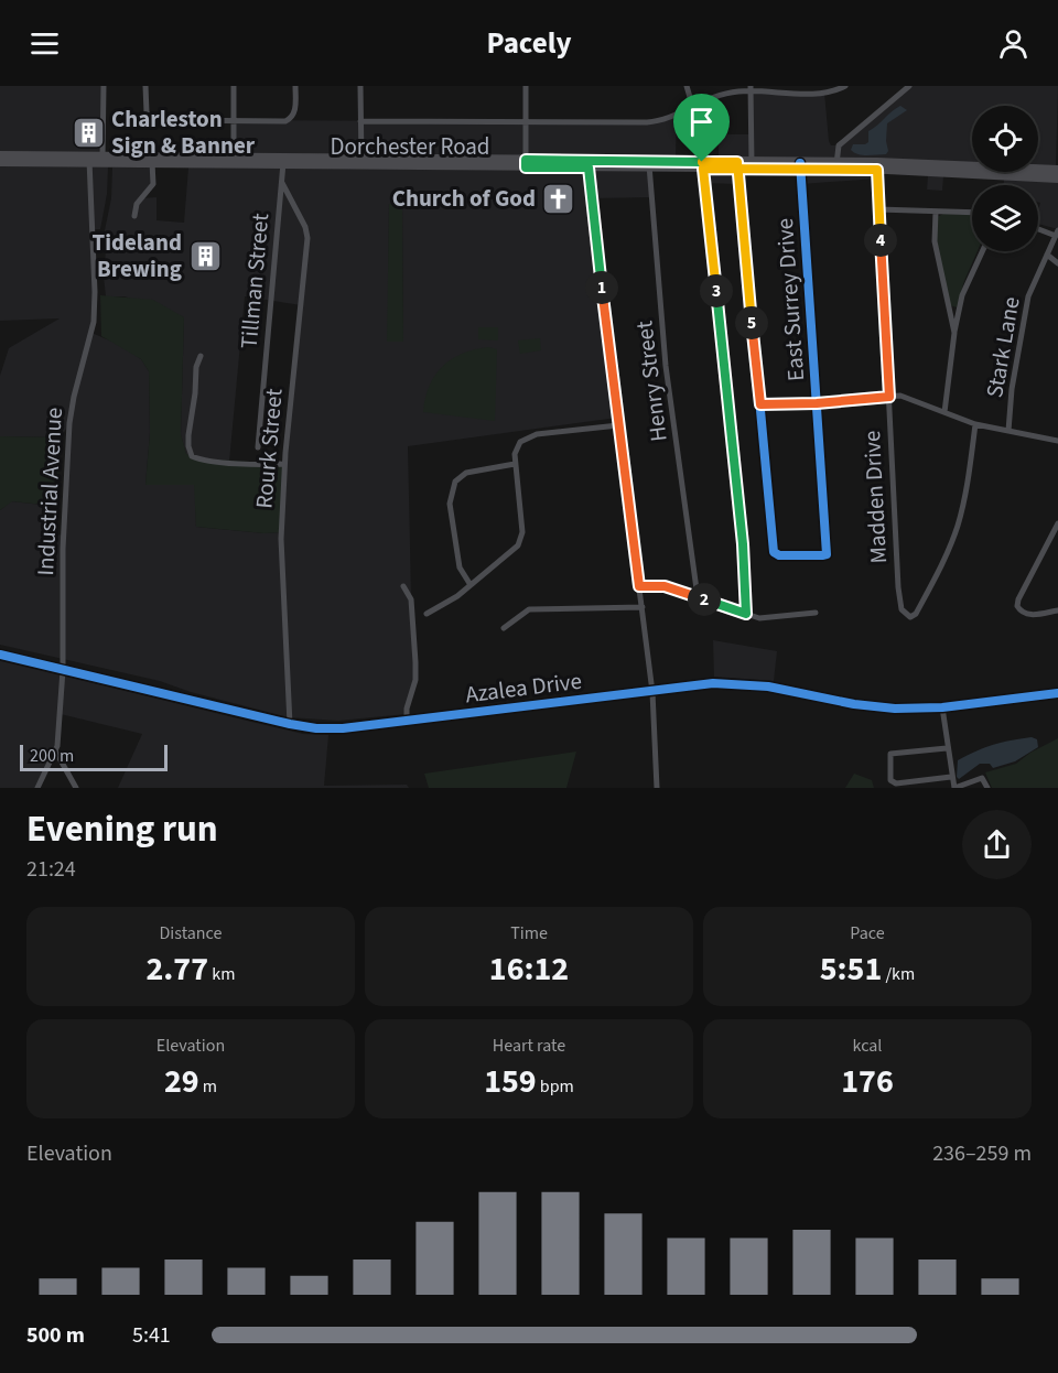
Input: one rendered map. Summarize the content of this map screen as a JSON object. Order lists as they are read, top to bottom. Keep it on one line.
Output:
{"streets":{"main road":["Dorchester Road","Azalea Drive"],"street":["Tillman Street","East Surrey Drive","Stark Lane","Henry Street","Rourk Street","Industrial Avenue","Madden Drive"]},"crossings":[["Dorchester Road","Tillman Street"],["Dorchester Road","East Surrey Drive"],["Dorchester Road","Henry Street"],["Dorchester Road","Industrial Avenue"],["Dorchester Road","Madden Drive"],["Tillman Street","Rourk Street"],["Rourk Street","Azalea Drive"],["Industrial Avenue","Azalea Drive"]],"places":{"building":["Charleston Sign & Banner","Tideland Brewing"],"church":["Church of God"]},"scale_bar":"200 m","page":{"header":"Pacely","pins":["4","1","3","5","2"],"scale":"200 m","heading":["Evening run","21:24"],"stats":[["Distance","2.77 km"],["Time","16:12"],["Pace","5:51 /km"],["Elevation","29 m"],["Heart rate","159 bpm"],["kcal","176"]],"chart":["Elevation","236–259 m"],"list":[{"name":"500 m","note":"5:41"}]}}
